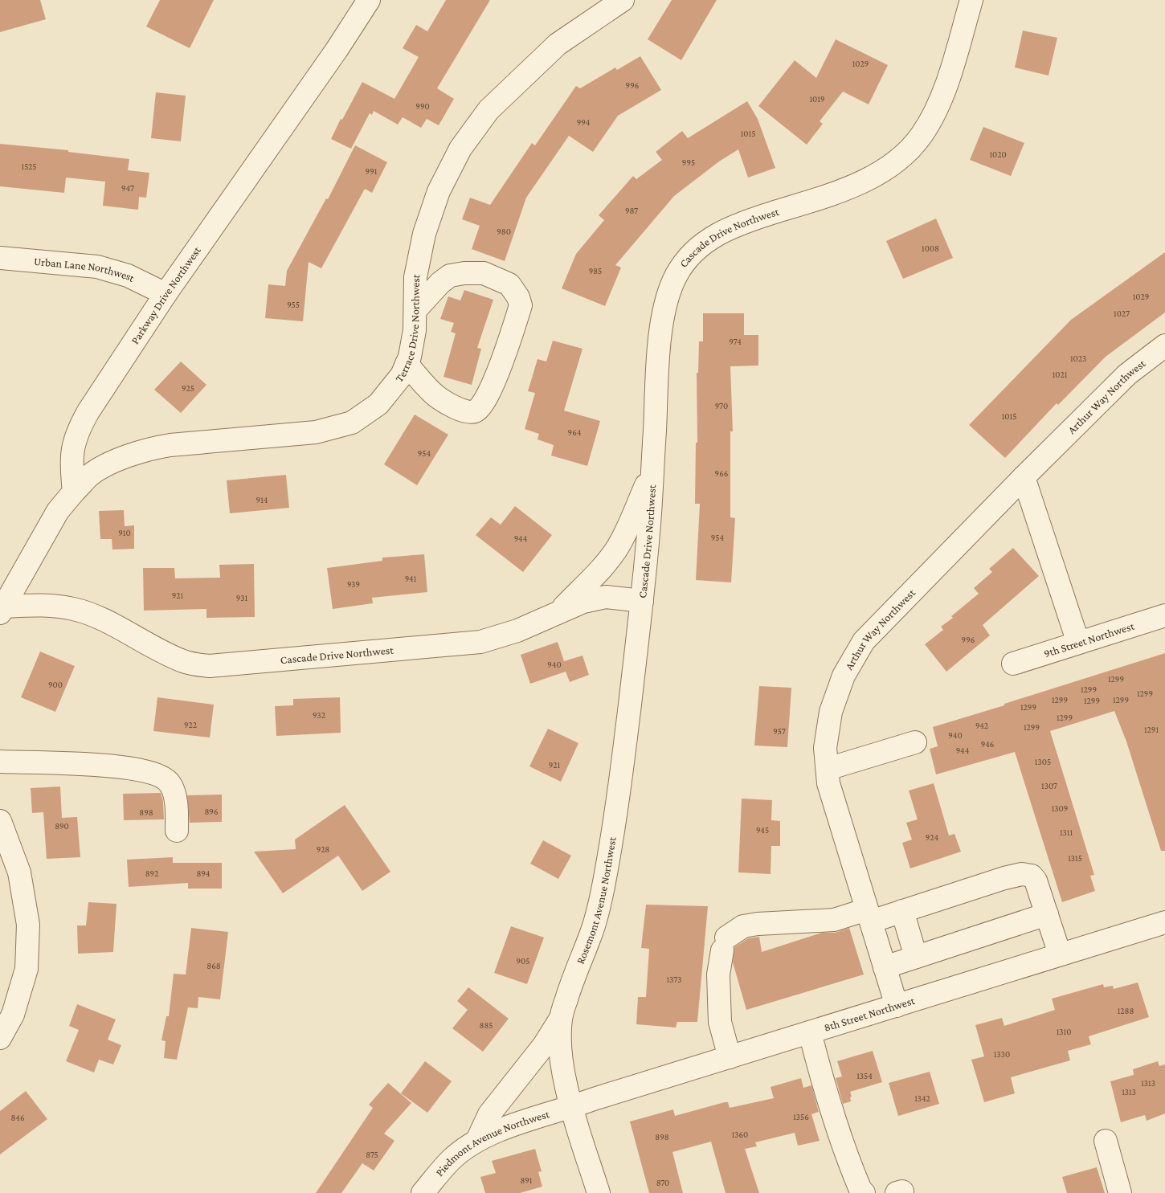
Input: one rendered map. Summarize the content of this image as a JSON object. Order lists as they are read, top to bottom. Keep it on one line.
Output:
{"streets":{"street":["Cascade Drive Northwest","Urban Lane Northwest","Parkway Drive Northwest","Terrace Drive Northwest","Arthur Way Northwest","9th Street Northwest","Rosemont Avenue Northwest","8th Street Northwest","Piedmont Avenue Northwest"]},"crossings":[["Cascade Drive Northwest","Rosemont Avenue Northwest"],["Urban Lane Northwest","Parkway Drive Northwest"],["Parkway Drive Northwest","Terrace Drive Northwest"],["Arthur Way Northwest","8th Street Northwest"],["Rosemont Avenue Northwest","8th Street Northwest"],["Rosemont Avenue Northwest","Piedmont Avenue Northwest"],["8th Street Northwest","Piedmont Avenue Northwest"]],"house_numbers":["1029","996","1019","990","994","1015","1020","995","1525","991","947","987","980","1008","985","1029","955","1027","974","1023","1021","925","970","1015","964","954","966","914","910","954","944","941","939","921","931","996","940","1299","900","1299","1299","1299","1299","1299","1299","932","1299","922","942","1299","1291","957","940","946","944","1305","921","1307","1309","896","898","890","945","1311","924","928","1315","892","894","905","868","1373","1288","885","1310","1330","1354","1313","1313","1342","1356","846","1360","898","875","891","870"]}
